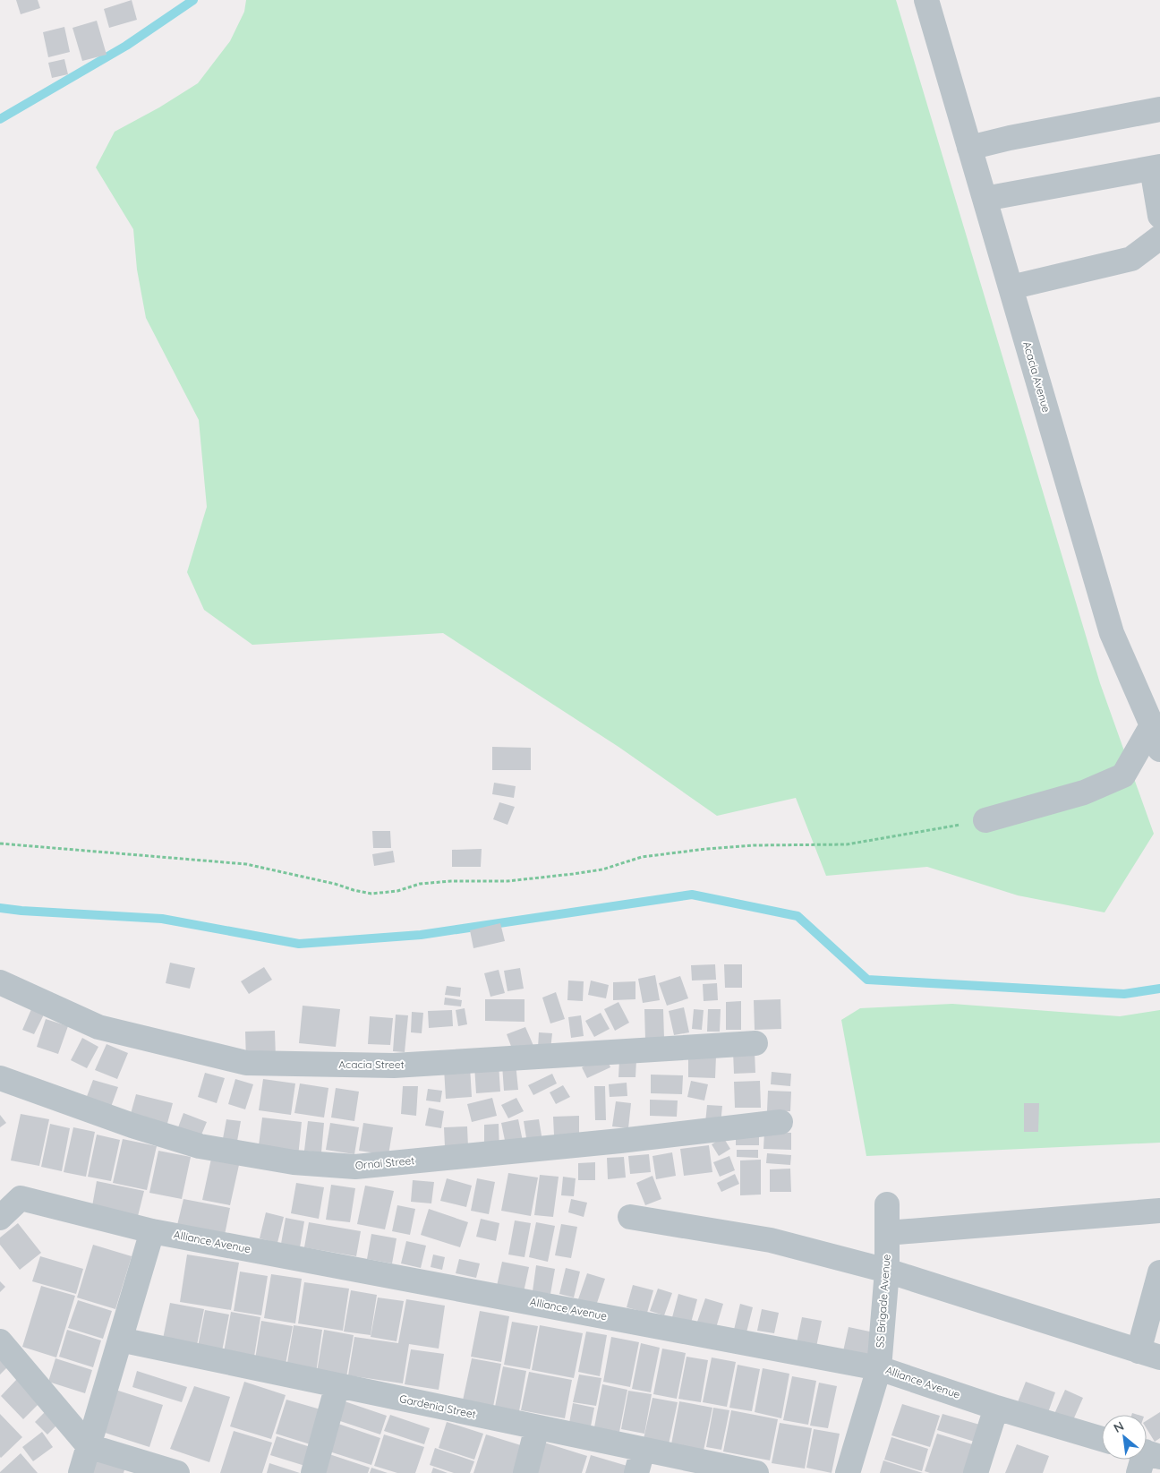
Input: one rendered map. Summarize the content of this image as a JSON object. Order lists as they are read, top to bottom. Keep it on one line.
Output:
{"streets":{"street":["Acacia Avenue","Acacia Street","Ornai Street","Alliance Avenue","SS Brigade Avenue","Gardenia Street"]},"crossings":[["Alliance Avenue","SS Brigade Avenue"]],"north":"top left"}
